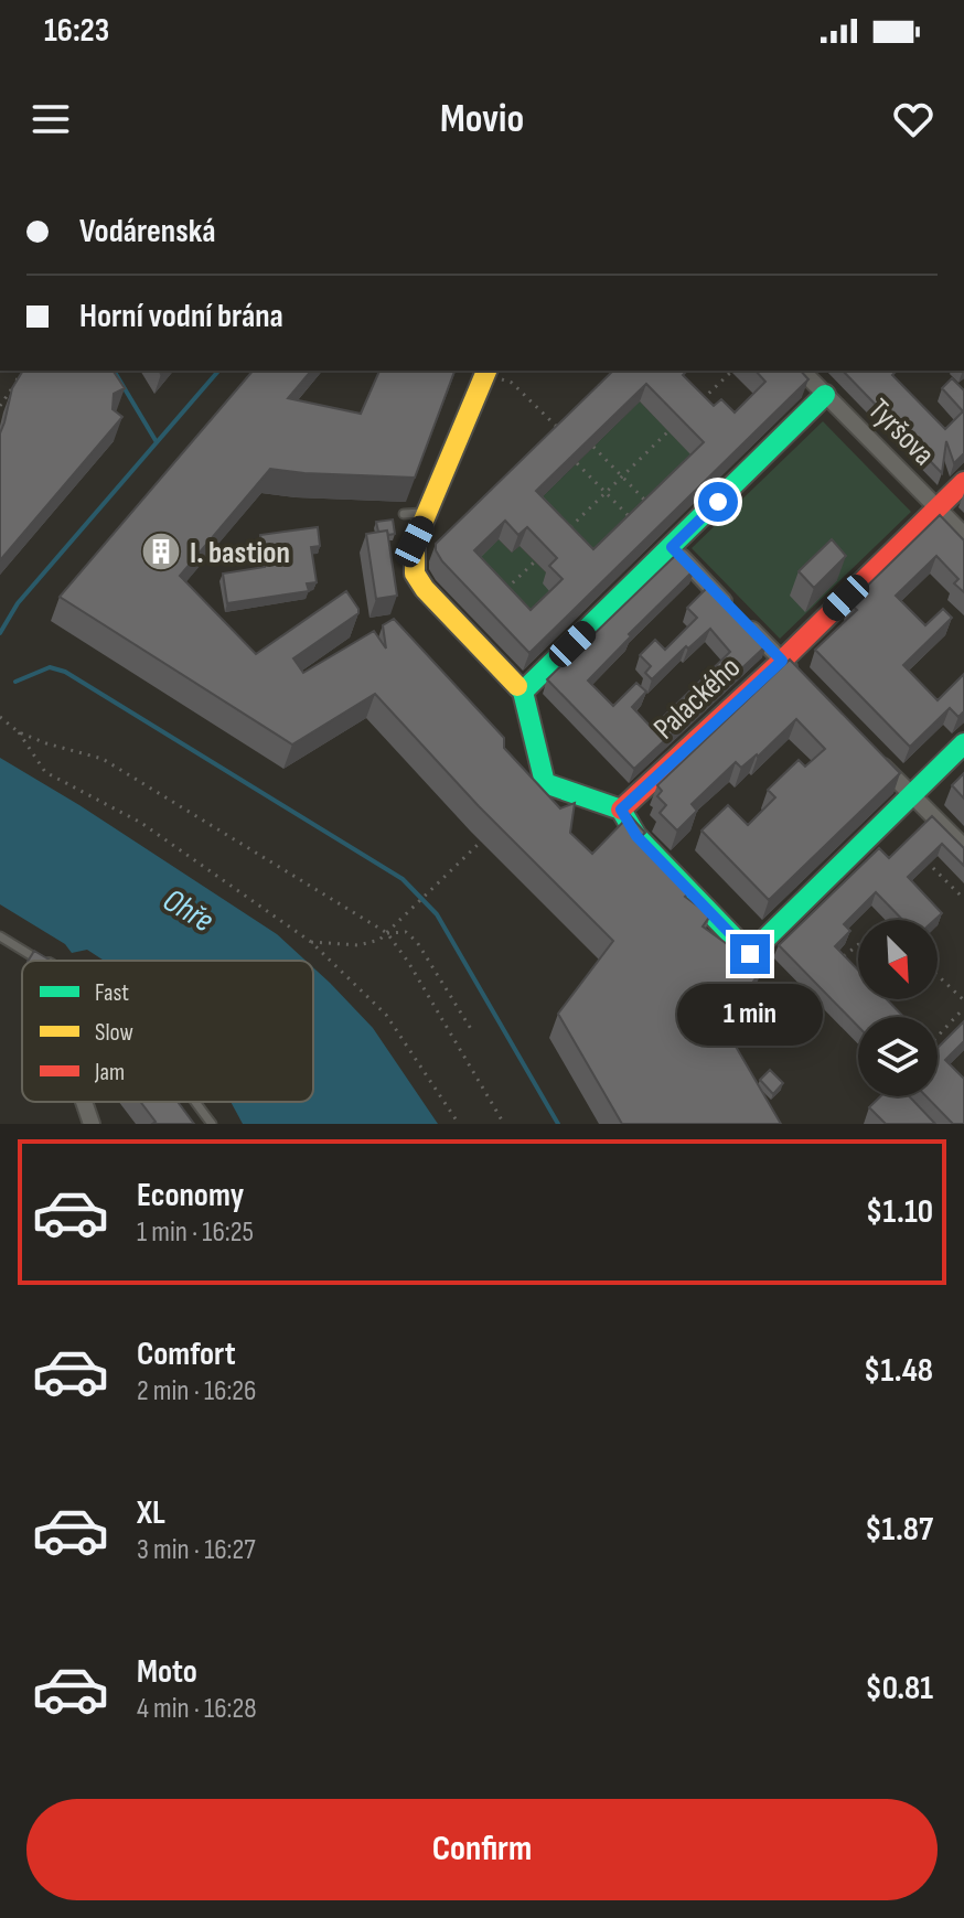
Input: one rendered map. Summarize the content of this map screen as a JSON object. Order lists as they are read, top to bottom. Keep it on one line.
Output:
{"streets":{"street":["Tyršova","Palackého"]},"crossings":[["Tyršova","Palackého"]],"water":["Ohře"],"places":{"building":["I. bastion"]},"legend":["Fast","Slow","Jam"],"north":"bottom right","page":{"status":"16:23","header":"Movio","banner":["Vodárenská","Horní vodní brána"],"bubble":"1 min","list":[{"name":"Economy","note":"1 min · 16:25","value":"$1.10"},{"name":"Comfort","note":"2 min · 16:26","value":"$1.48"},{"name":"XL","note":"3 min · 16:27","value":"$1.87"},{"name":"Moto","note":"4 min · 16:28","value":"$0.81"}],"buttons":"Confirm"}}
